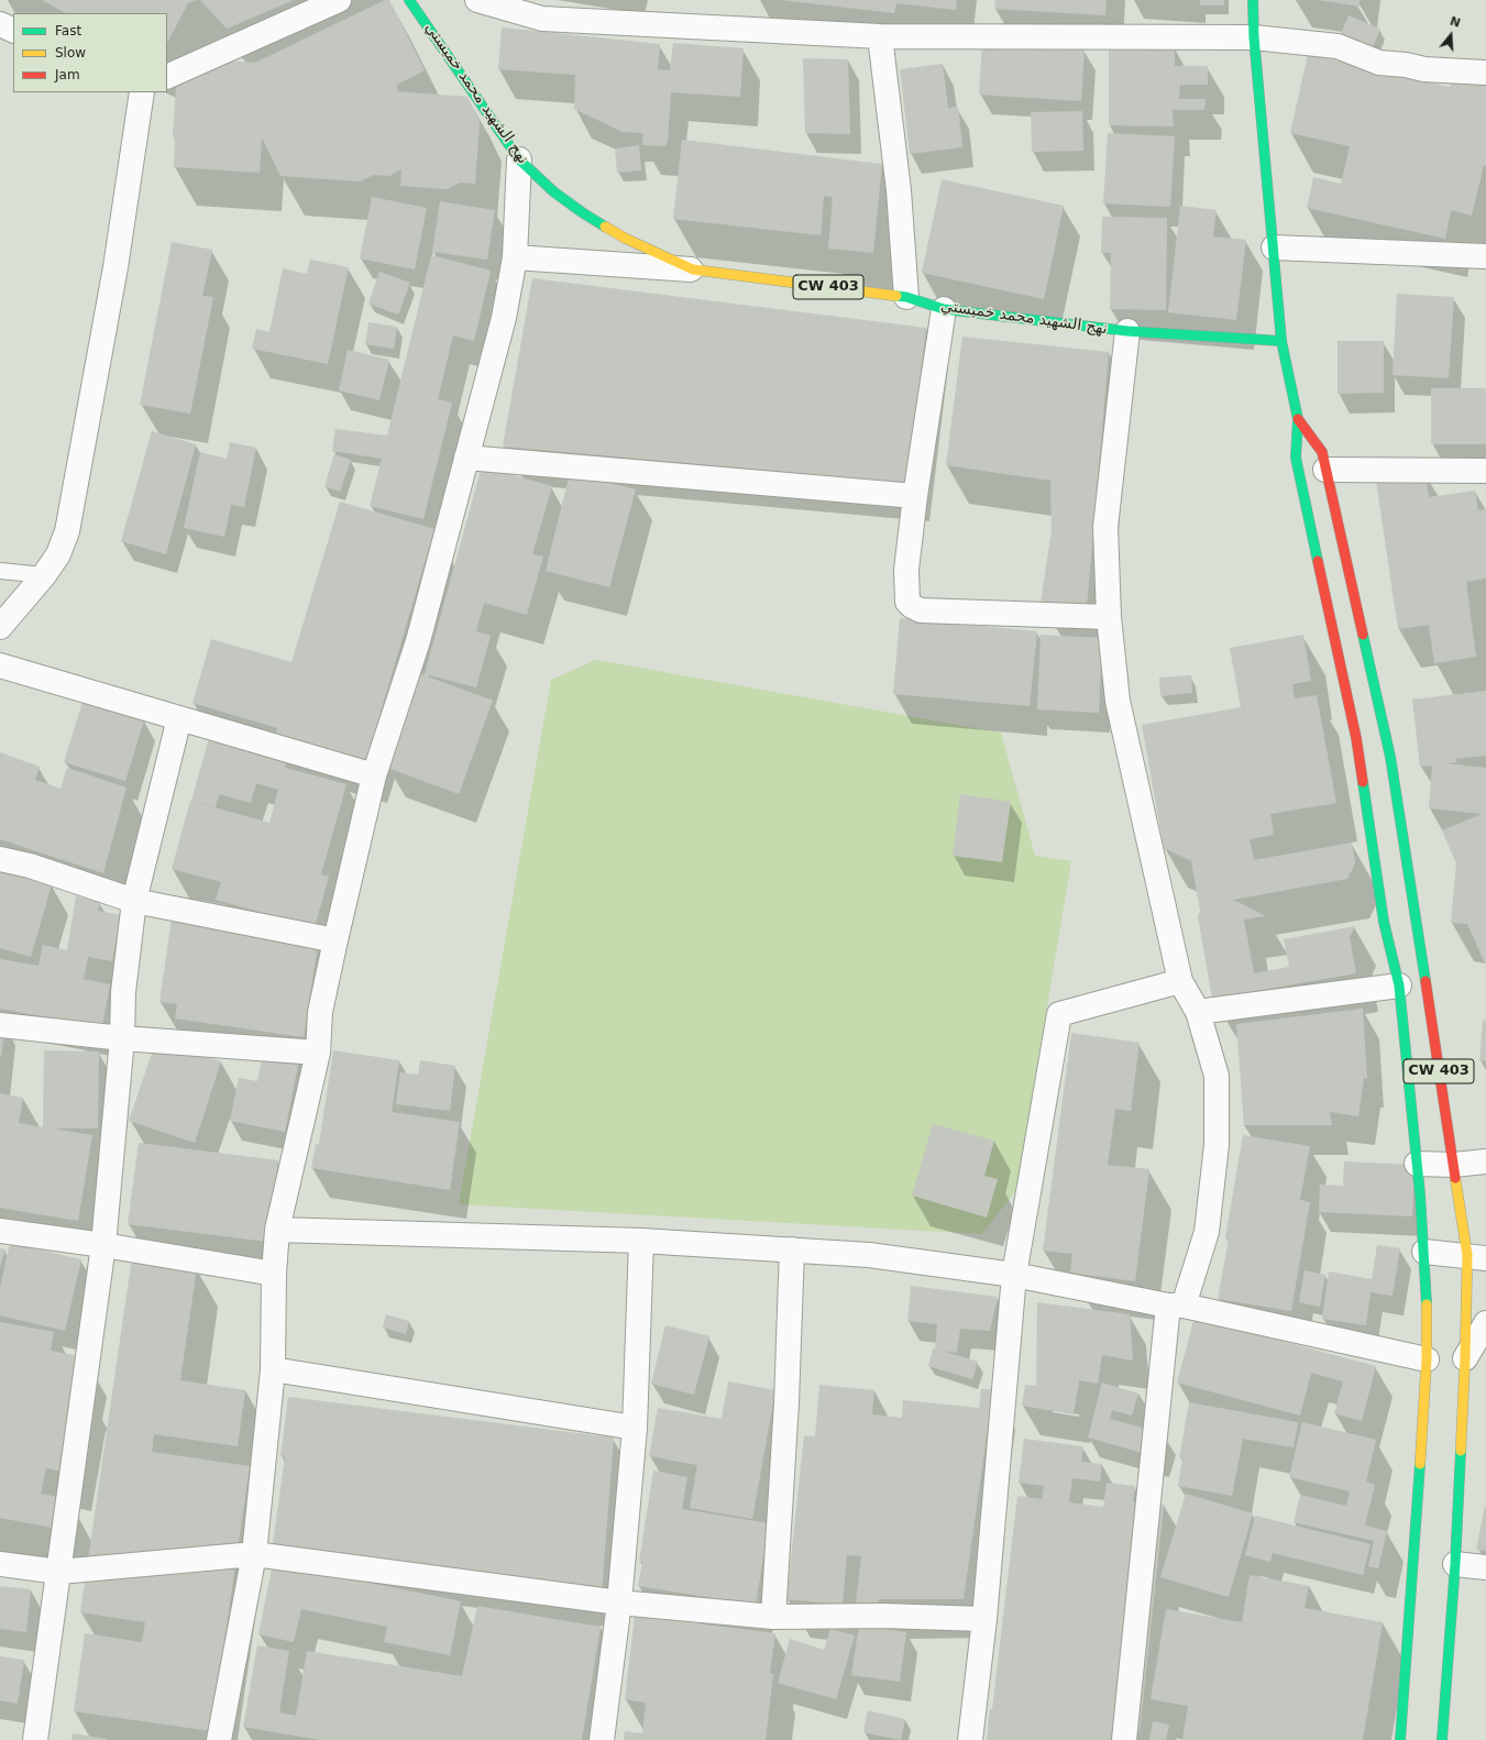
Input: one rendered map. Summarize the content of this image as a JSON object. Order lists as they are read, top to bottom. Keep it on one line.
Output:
{"streets":{"main road":["نهج الشهيد محمد خميستي","CW 403"]},"crossings":[["نهج الشهيد محمد خميستي","CW 403"]],"legend":["Fast","Slow","Jam"],"north":"top"}
